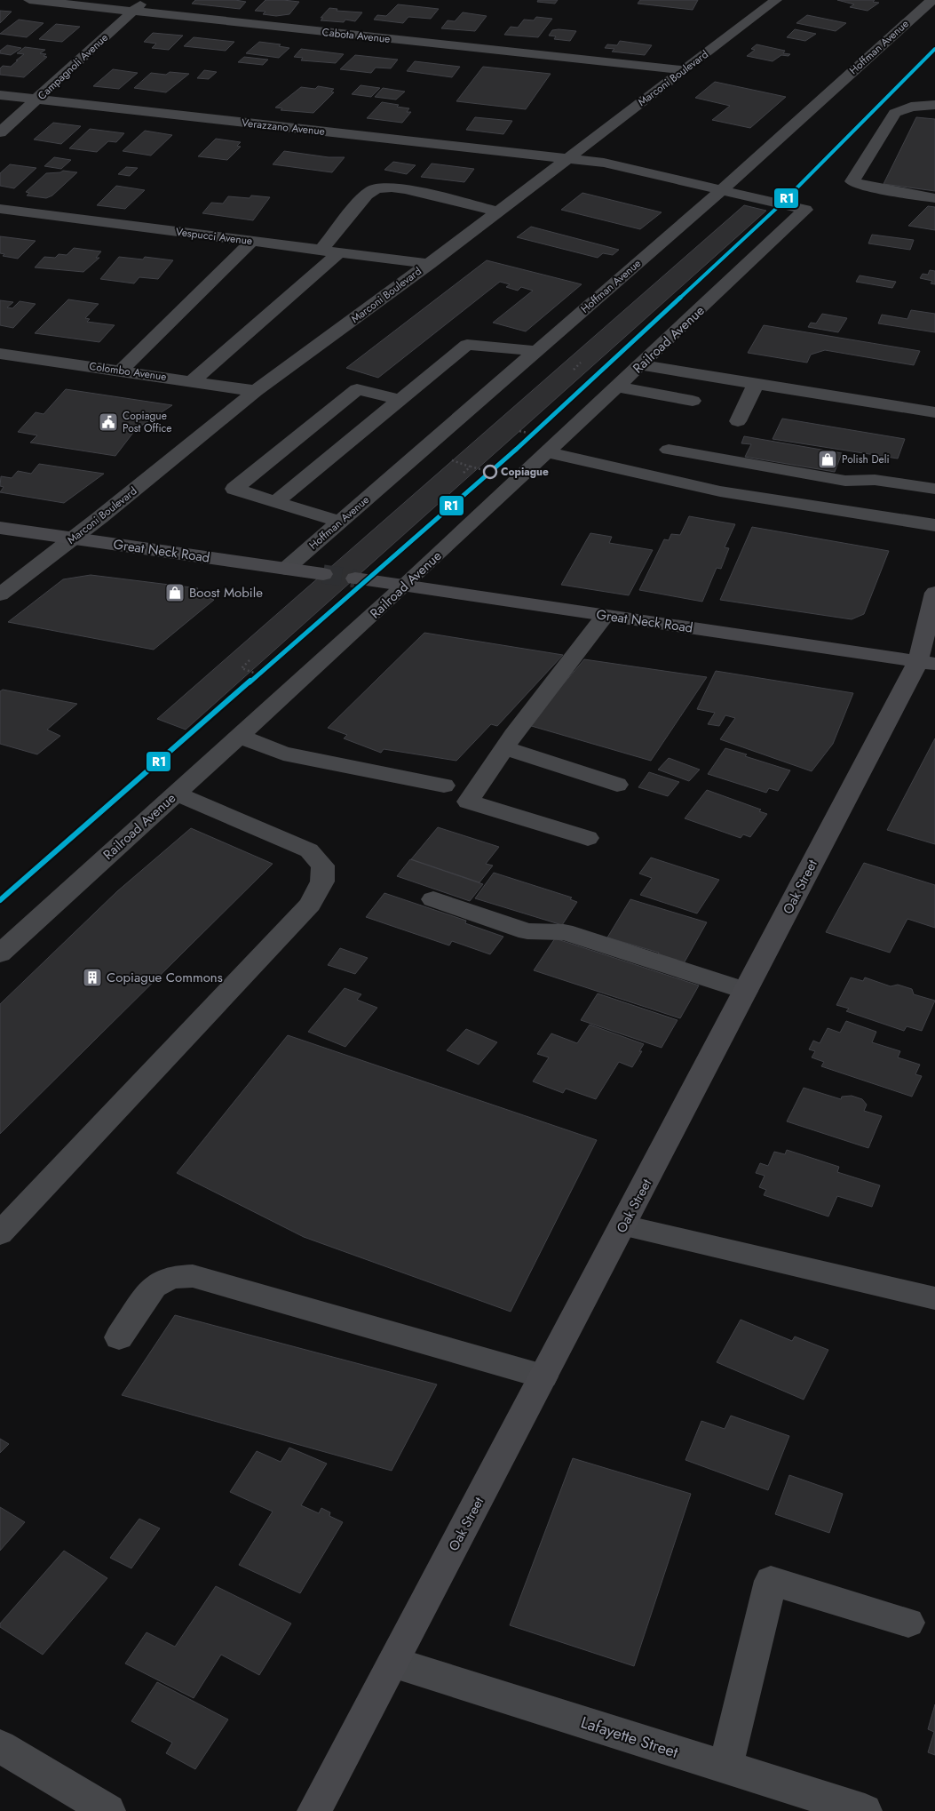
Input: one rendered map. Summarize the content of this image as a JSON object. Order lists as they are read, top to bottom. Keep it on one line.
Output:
{"streets":{"main road":["Great Neck Road","Oak Street"],"street":["Cabota Avenue","Hoffman Avenue","Campagnoli Avenue","Marconi Boulevard","Verazzano Avenue","Vespucci Avenue","Railroad Avenue","Colombo Avenue","Lafayette Street"]},"crossings":[["Cabota Avenue","Campagnoli Avenue"],["Cabota Avenue","Marconi Boulevard"],["Hoffman Avenue","Verazzano Avenue"],["Hoffman Avenue","Great Neck Road"],["Campagnoli Avenue","Verazzano Avenue"],["Marconi Boulevard","Verazzano Avenue"],["Marconi Boulevard","Vespucci Avenue"],["Marconi Boulevard","Colombo Avenue"],["Marconi Boulevard","Great Neck Road"],["Verazzano Avenue","Railroad Avenue"],["Railroad Avenue","Great Neck Road"],["Great Neck Road","Oak Street"],["Oak Street","Lafayette Street"]],"places":{"public building":["Copiague Post Office"],"shop":["Polish Deli","Boost Mobile"],"other":["Copiague"],"building":["Copiague Commons"]},"lines":["transit line R1"]}
